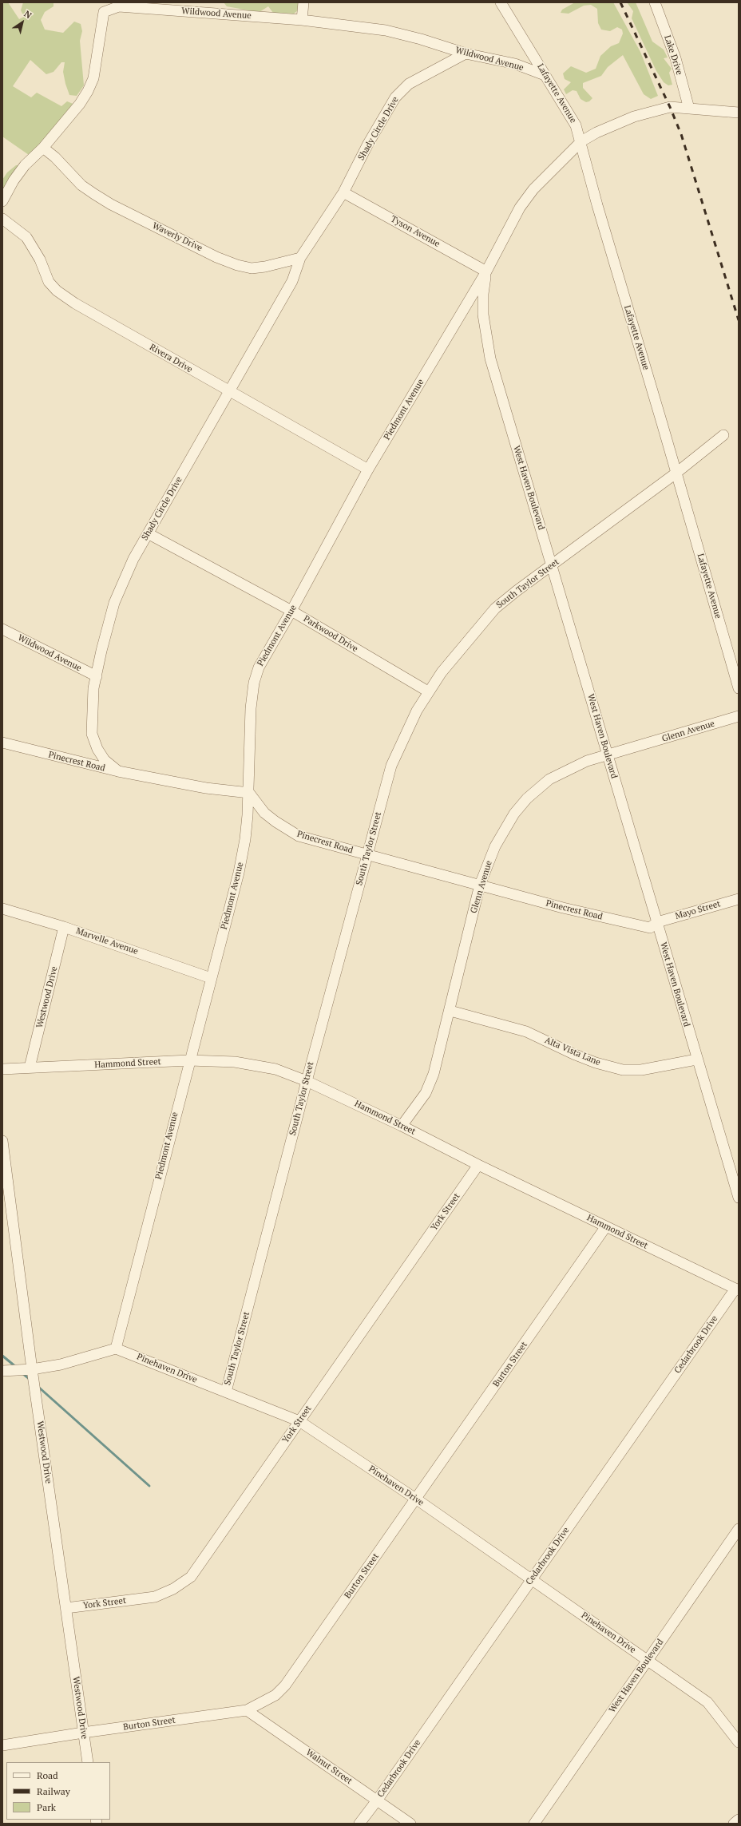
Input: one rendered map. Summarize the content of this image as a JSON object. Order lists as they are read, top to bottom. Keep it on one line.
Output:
{"streets":{"street":["Wildwood Avenue","Lake Drive","Lafayette Avenue","Shady Circle Drive","Tyson Avenue","Waverly Drive","Rivera Drive","Piedmont Avenue","West Haven Boulevard","South Taylor Street","Parkwood Drive","Glenn Avenue","Pinecrest Road","Mayo Street","Marvelle Avenue","Westwood Drive","Alta Vista Lane","Hammond Street","York Street","Cedarbrook Drive","Burton Street","Pinehaven Drive","Walnut Street"]},"crossings":[["Wildwood Avenue","Lafayette Avenue"],["Wildwood Avenue","Shady Circle Drive"],["Wildwood Avenue","Waverly Drive"],["Lake Drive","Piedmont Avenue"],["Lafayette Avenue","Piedmont Avenue"],["Lafayette Avenue","South Taylor Street"],["Shady Circle Drive","Tyson Avenue"],["Shady Circle Drive","Waverly Drive"],["Shady Circle Drive","Rivera Drive"],["Shady Circle Drive","Parkwood Drive"],["Shady Circle Drive","Pinecrest Road"],["Tyson Avenue","Piedmont Avenue"],["Tyson Avenue","West Haven Boulevard"],["Rivera Drive","Piedmont Avenue"],["Piedmont Avenue","West Haven Boulevard"],["Piedmont Avenue","Parkwood Drive"],["Piedmont Avenue","Pinecrest Road"],["Piedmont Avenue","Marvelle Avenue"],["Piedmont Avenue","Hammond Street"],["Piedmont Avenue","Pinehaven Drive"],["West Haven Boulevard","South Taylor Street"],["West Haven Boulevard","Glenn Avenue"],["West Haven Boulevard","Pinecrest Road"],["West Haven Boulevard","Mayo Street"],["West Haven Boulevard","Alta Vista Lane"],["West Haven Boulevard","Pinehaven Drive"],["South Taylor Street","Parkwood Drive"],["South Taylor Street","Pinecrest Road"],["South Taylor Street","Hammond Street"],["South Taylor Street","Pinehaven Drive"],["Glenn Avenue","Pinecrest Road"],["Glenn Avenue","Alta Vista Lane"],["Glenn Avenue","Hammond Street"],["Pinecrest Road","Mayo Street"],["Marvelle Avenue","Westwood Drive"],["Westwood Drive","Hammond Street"],["Westwood Drive","York Street"],["Westwood Drive","Burton Street"],["Hammond Street","York Street"],["Hammond Street","Cedarbrook Drive"],["Hammond Street","Burton Street"],["York Street","Pinehaven Drive"],["Cedarbrook Drive","Pinehaven Drive"],["Cedarbrook Drive","Walnut Street"],["Burton Street","Pinehaven Drive"],["Burton Street","Walnut Street"]],"legend":["Road","Railway","Park"],"north":"top right"}
